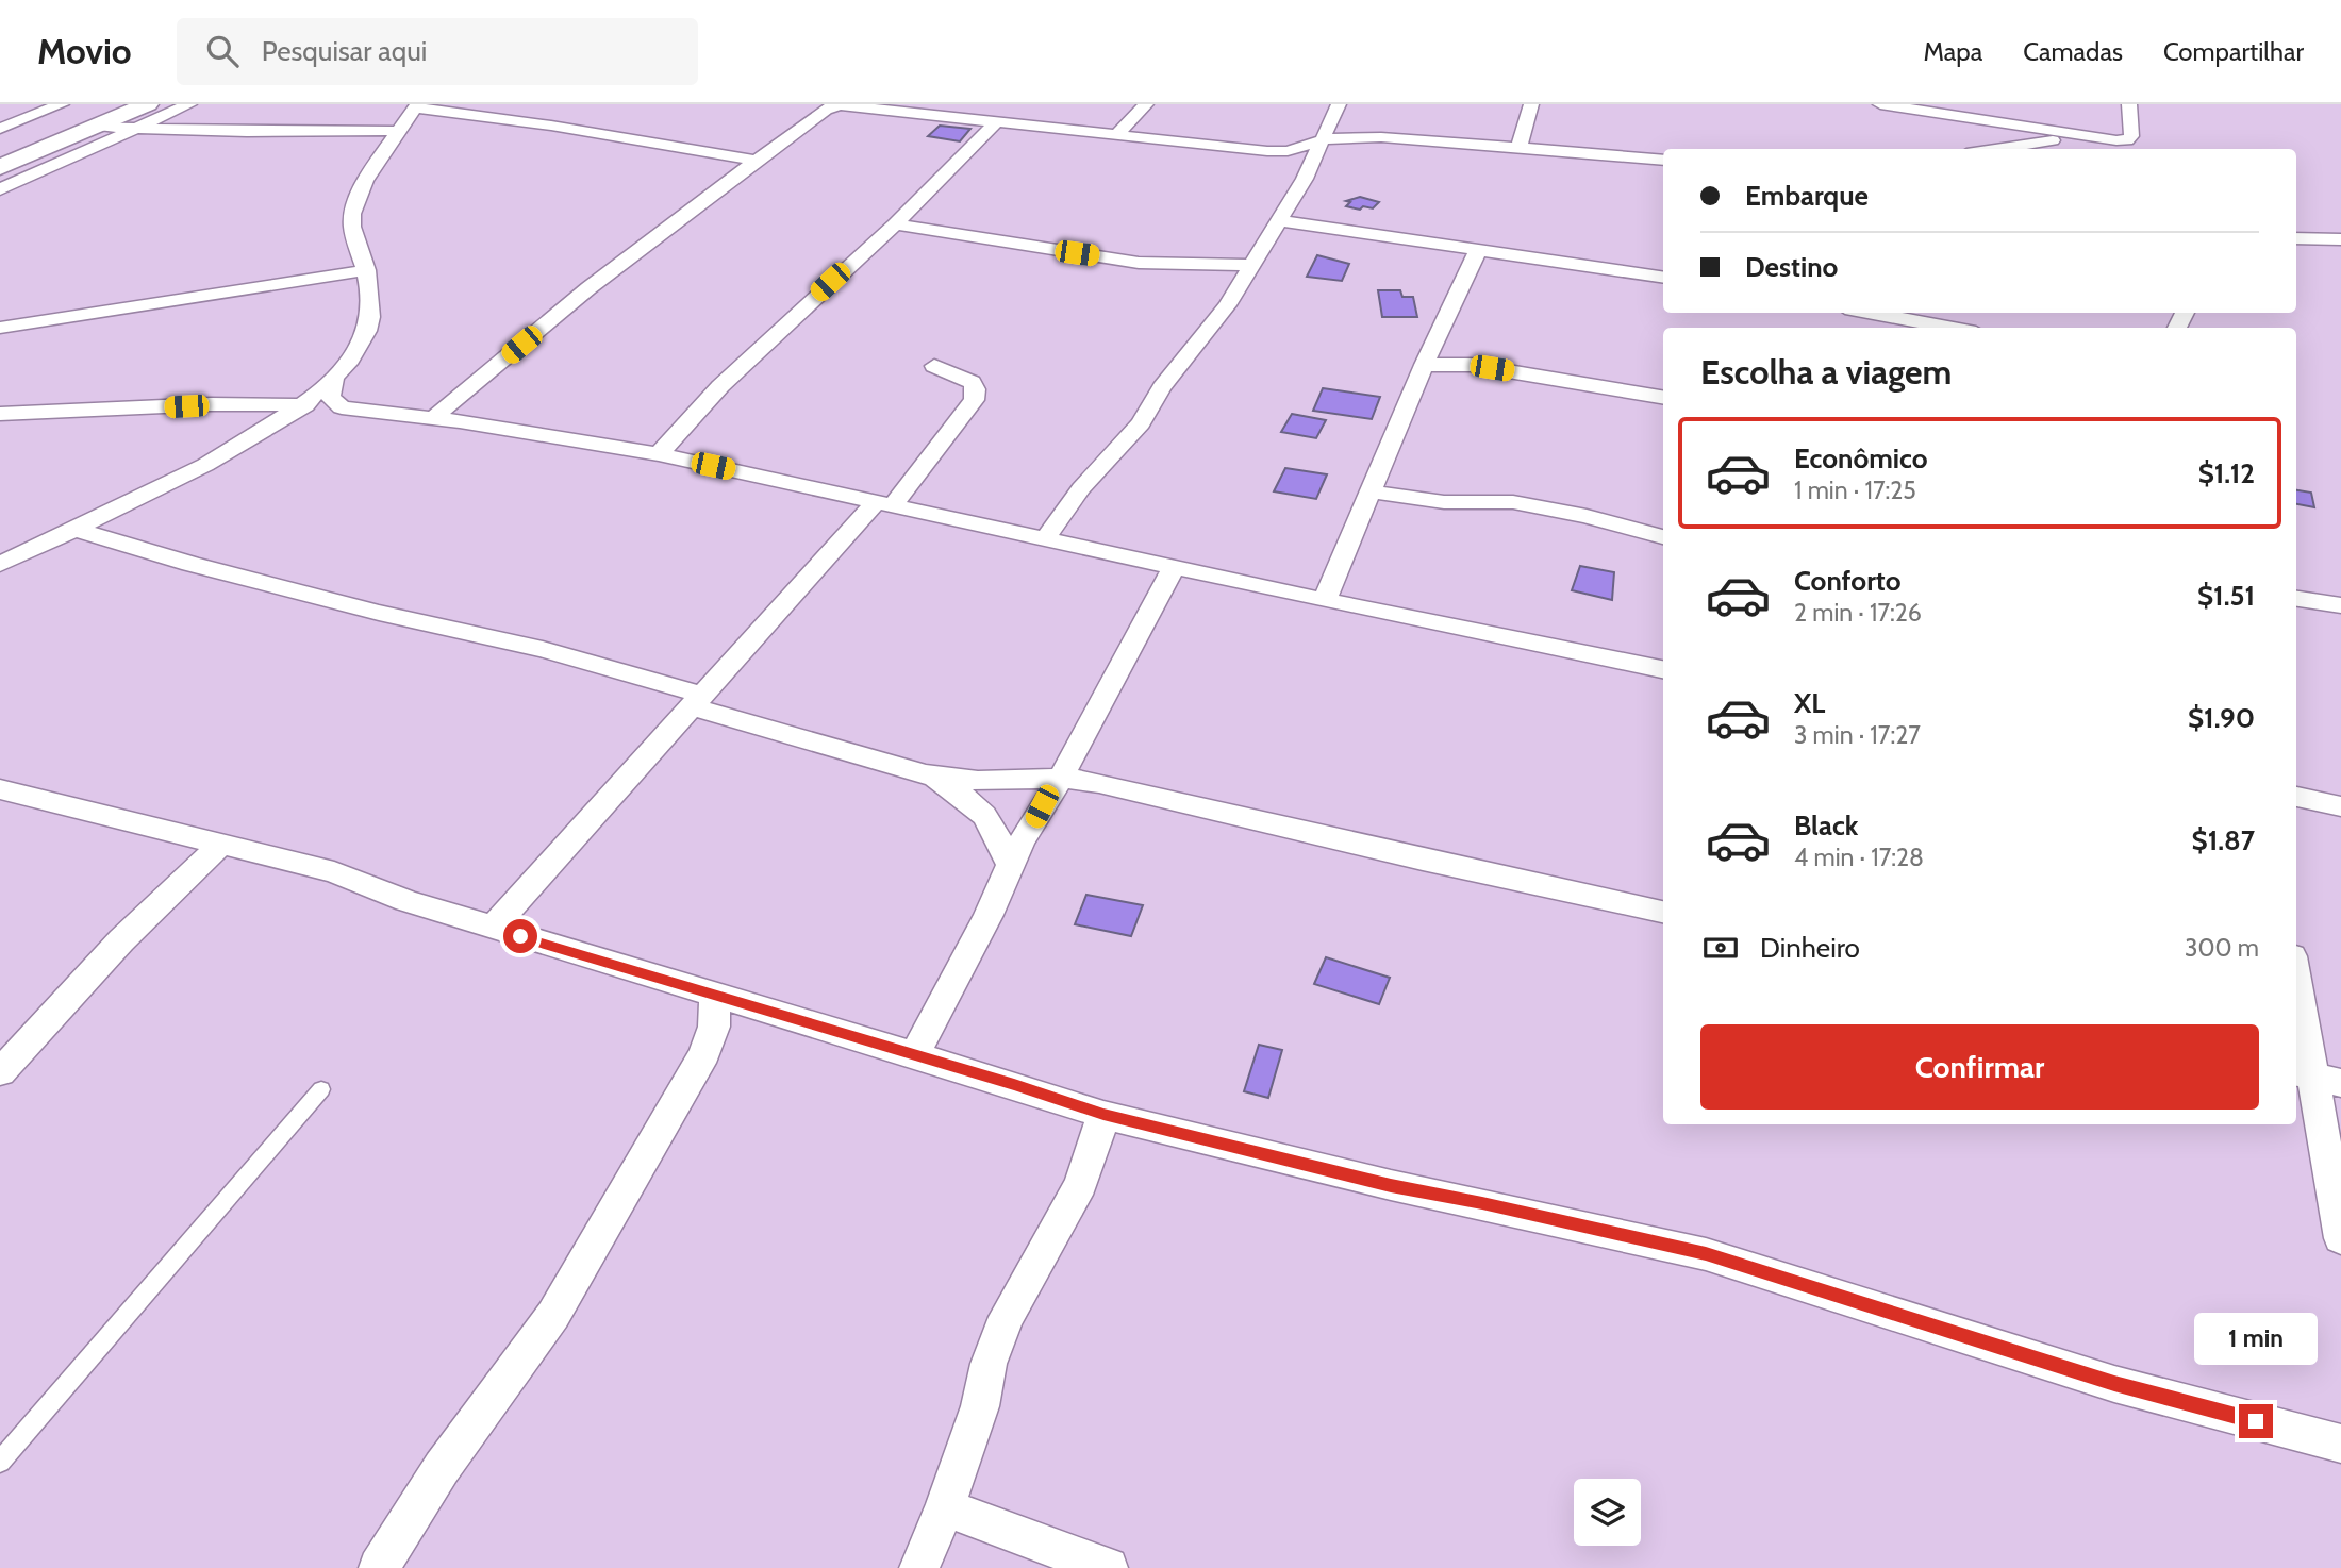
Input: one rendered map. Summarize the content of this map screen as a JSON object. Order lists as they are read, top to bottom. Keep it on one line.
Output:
{"page":{"header":"Movio","search":"Pesquisar aqui","nav":["Mapa","Camadas","Compartilhar"],"banner":["Embarque","Destino"],"heading":"Escolha a viagem","list":[{"name":"Econômico","note":"1 min · 17:25","value":"$1.12"},{"name":"Conforto","note":"2 min · 17:26","value":"$1.51"},{"name":"XL","note":"3 min · 17:27","value":"$1.90"},{"name":"Black","note":"4 min · 17:28","value":"$1.87"}],"pay":["Dinheiro","300 m"],"buttons":"Confirmar","bubble":"1 min"}}
